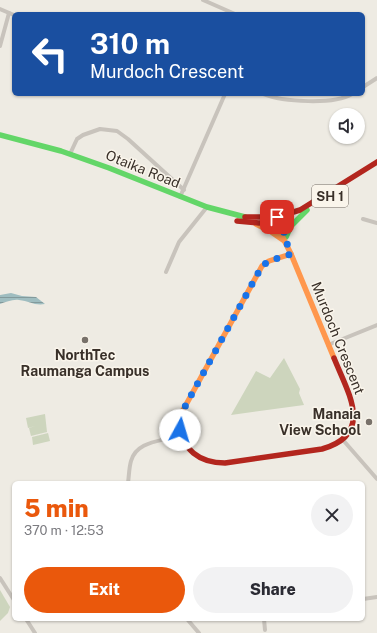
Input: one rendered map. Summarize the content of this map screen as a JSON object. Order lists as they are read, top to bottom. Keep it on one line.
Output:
{"streets":{"main road":["Otaika Road","SH 1","Murdoch Crescent"]},"crossings":[["Otaika Road","Murdoch Crescent"]],"places":["NorthTec Raumanga Campus","Manaia View School"],"page":{"turn":["310 m","Murdoch Crescent"],"heading":["5 min","370 m · 12:53"],"buttons":["Exit","Share"]}}
